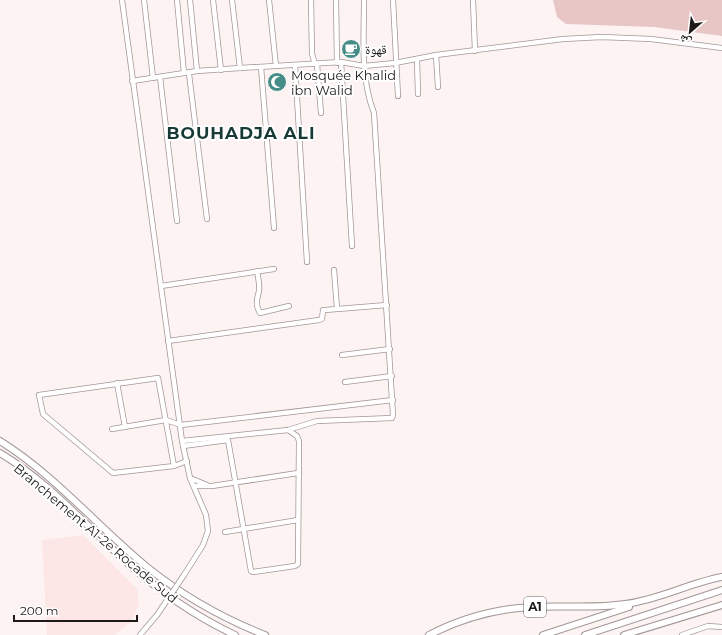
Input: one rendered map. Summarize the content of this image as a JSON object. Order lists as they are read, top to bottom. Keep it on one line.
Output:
{"streets":{"highway":["Branchement A1-2e Rocade Sud","A1"]},"districts":["BOUHADJA ALI"],"places":{"cafe":["قهوة"],"mosque":["Mosquée Khalid ibn Walid"]},"scale_bar":"200 m","north":"bottom left"}
